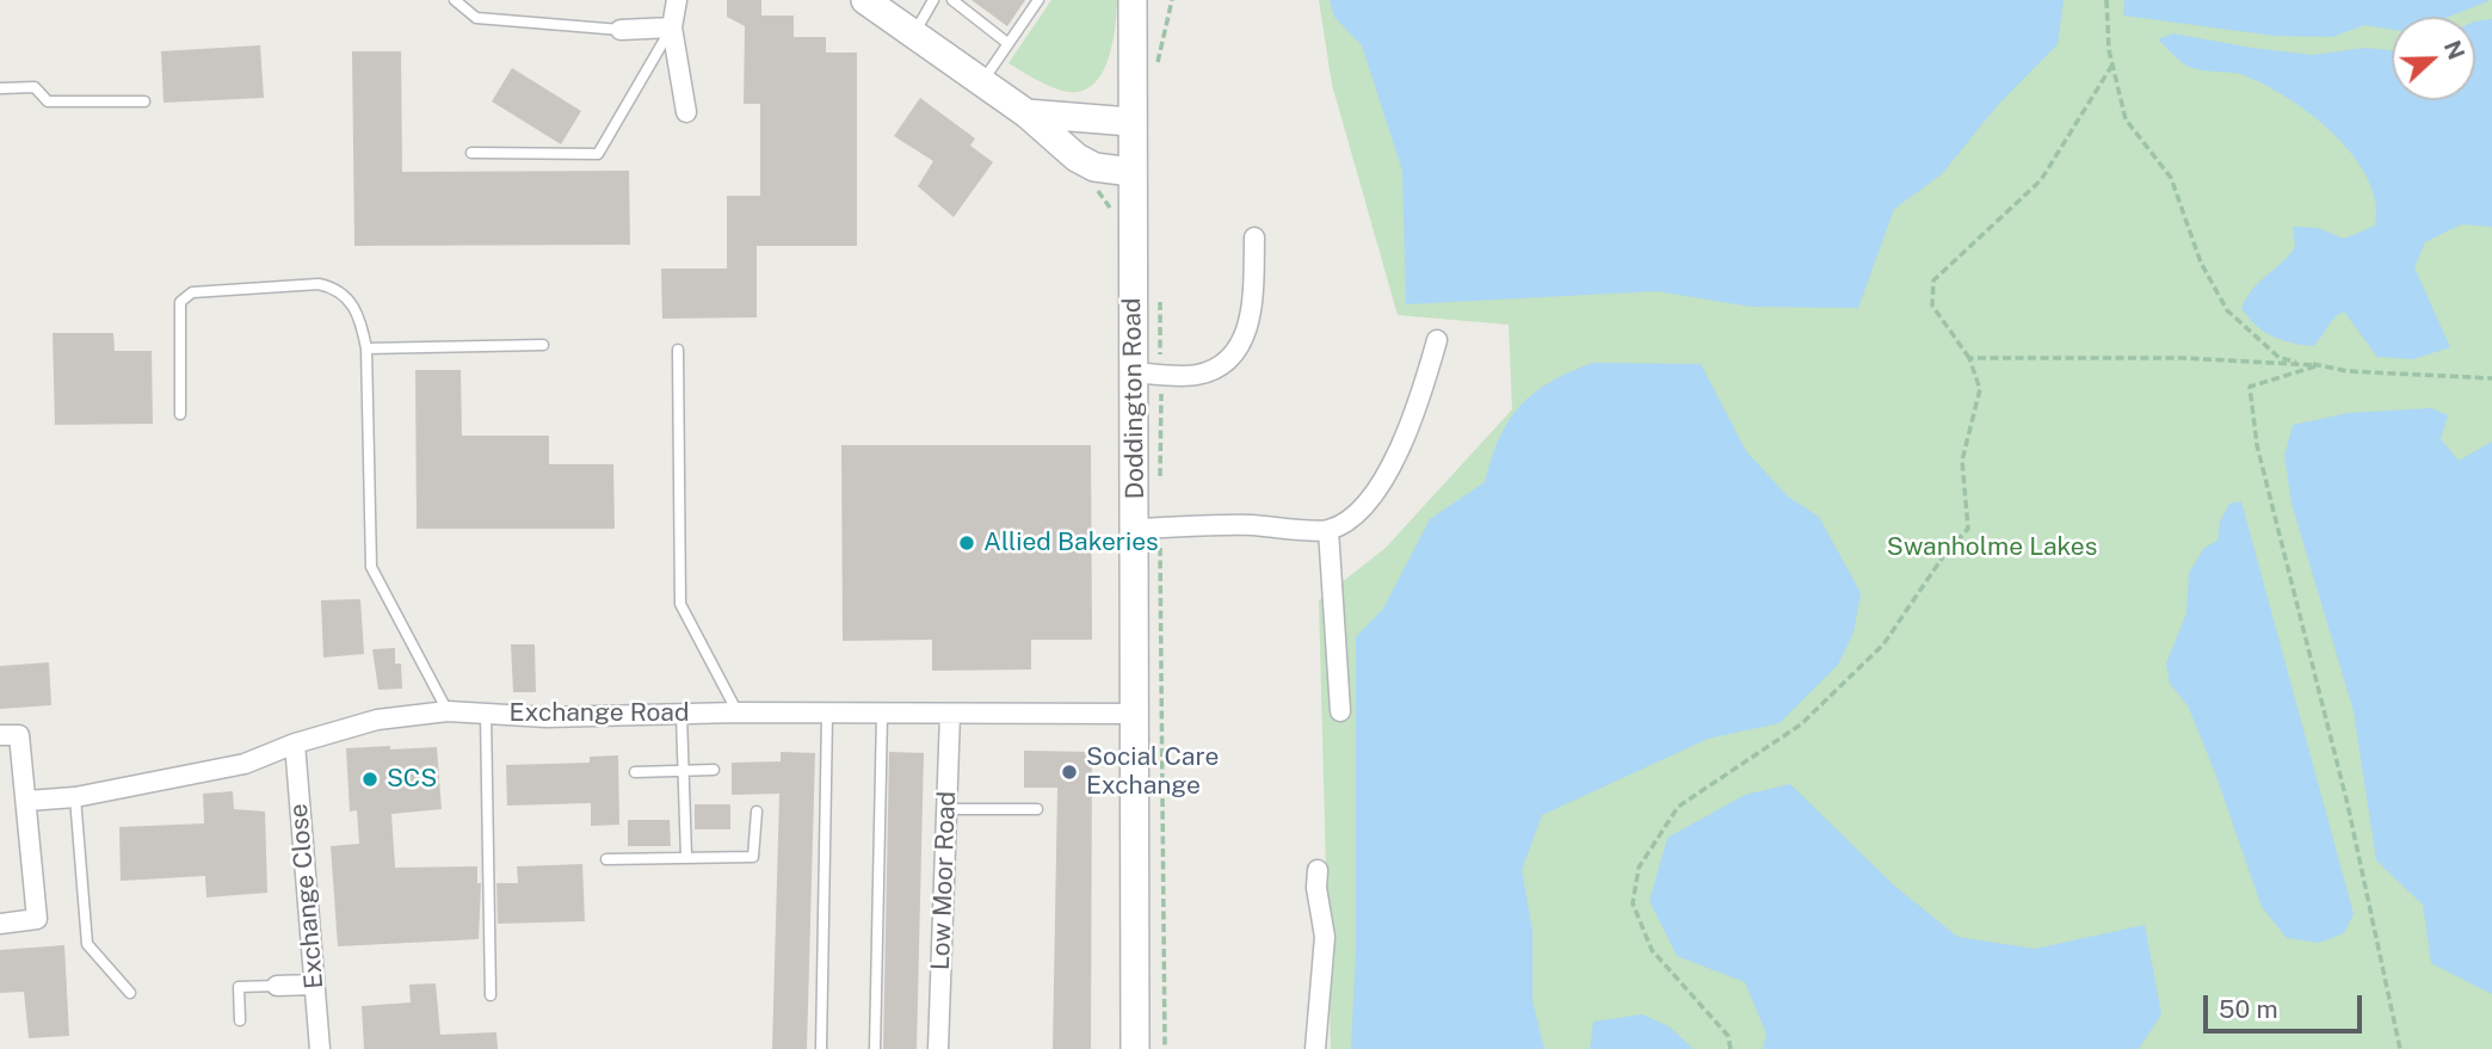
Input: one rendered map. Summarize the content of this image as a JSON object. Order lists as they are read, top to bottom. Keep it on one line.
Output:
{"streets":{"main road":["Doddington Road"],"street":["Exchange Road","Low Moor Road","Exchange Close"]},"crossings":[["Doddington Road","Exchange Road"],["Exchange Road","Low Moor Road"],["Exchange Road","Exchange Close"]],"parks":["Swanholme Lakes"],"places":["Allied Bakeries","Social Care Exchange","SCS"],"scale_bar":"50 m","north":"right"}
